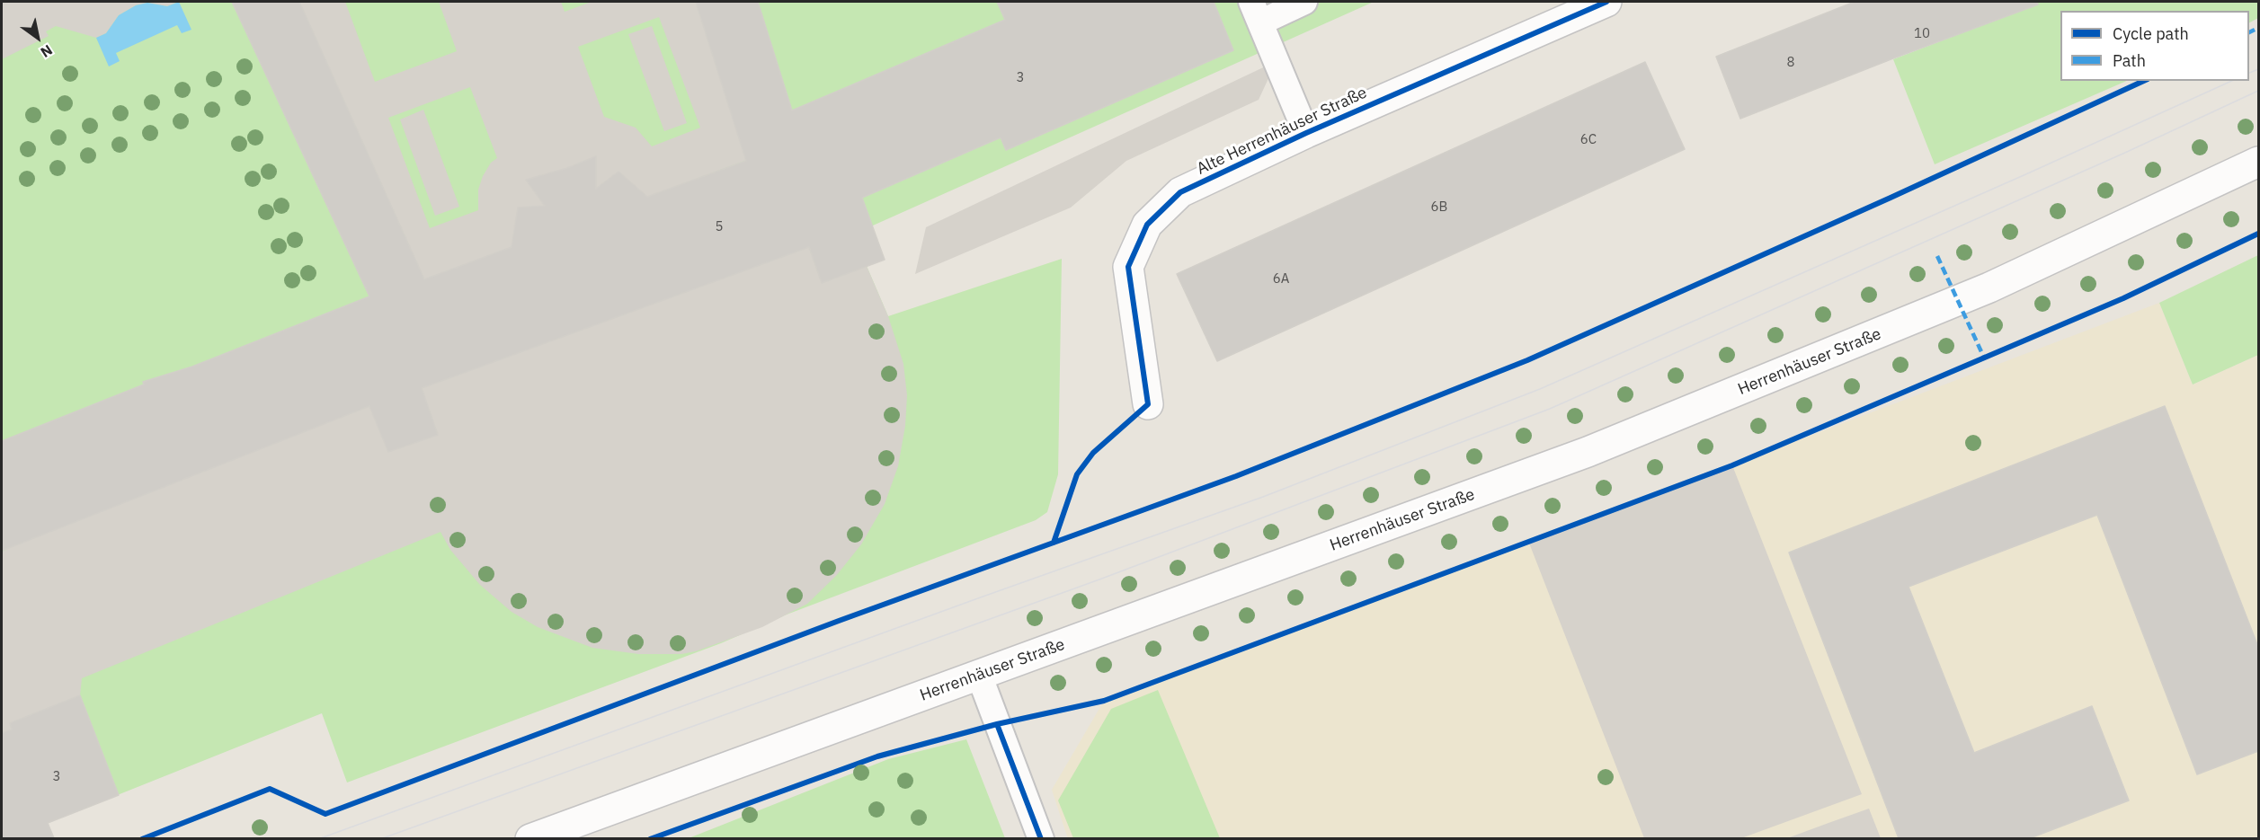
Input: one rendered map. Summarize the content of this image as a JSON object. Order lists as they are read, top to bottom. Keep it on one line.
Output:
{"streets":{"street":["Alte Herrenhäuser Straße","Herrenhäuser Straße"]},"house_numbers":["10","8","3","6C","6B","5","6A","3"],"legend":["Cycle path","Path"],"north":"bottom right"}
